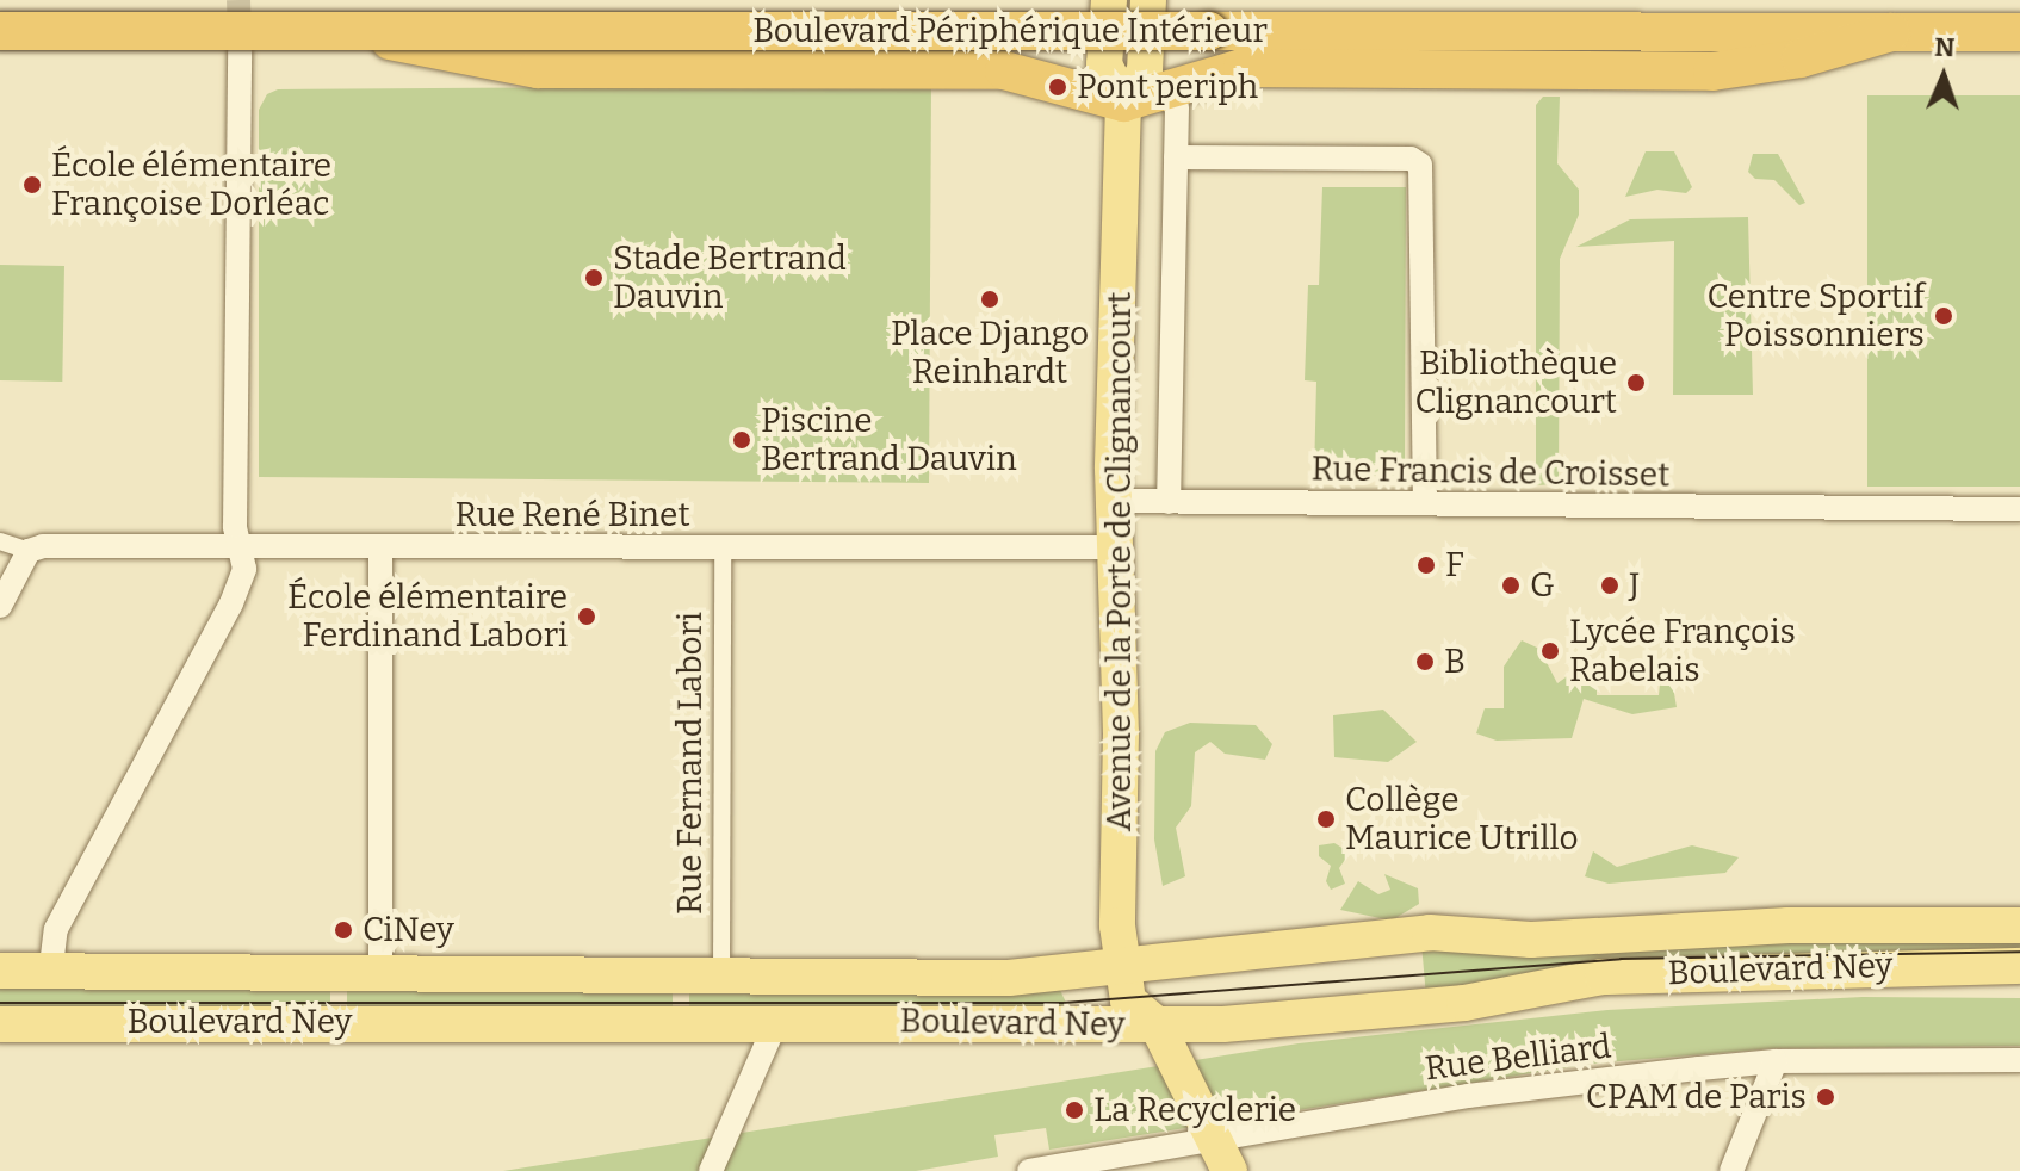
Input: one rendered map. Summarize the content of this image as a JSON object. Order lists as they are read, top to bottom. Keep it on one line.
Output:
{"streets":{"highway":["Boulevard Périphérique Intérieur"],"main road":["Avenue de la Porte de Clignancourt","Boulevard Ney"],"street":["Rue Francis de Croisset","Rue René Binet","Rue Fernand Labori","Rue Belliard"]},"crossings":[["Rue Francis de Croisset","Avenue de la Porte de Clignancourt"],["Rue René Binet","Avenue de la Porte de Clignancourt"],["Rue René Binet","Rue Fernand Labori"],["Avenue de la Porte de Clignancourt","Boulevard Ney"],["Rue Fernand Labori","Boulevard Ney"]],"places":["Pont periph","École élémentaire Françoise Dorléac","Stade Bertrand Dauvin","Place Django Reinhardt","Centre Sportif Poissonniers","Bibliothèque Clignancourt","Piscine Bertrand Dauvin","F","G","J","École élémentaire Ferdinand Labori","Lycée François Rabelais","B","Collège Maurice Utrillo","CiNey","CPAM de Paris","La Recyclerie"],"north":"top"}
